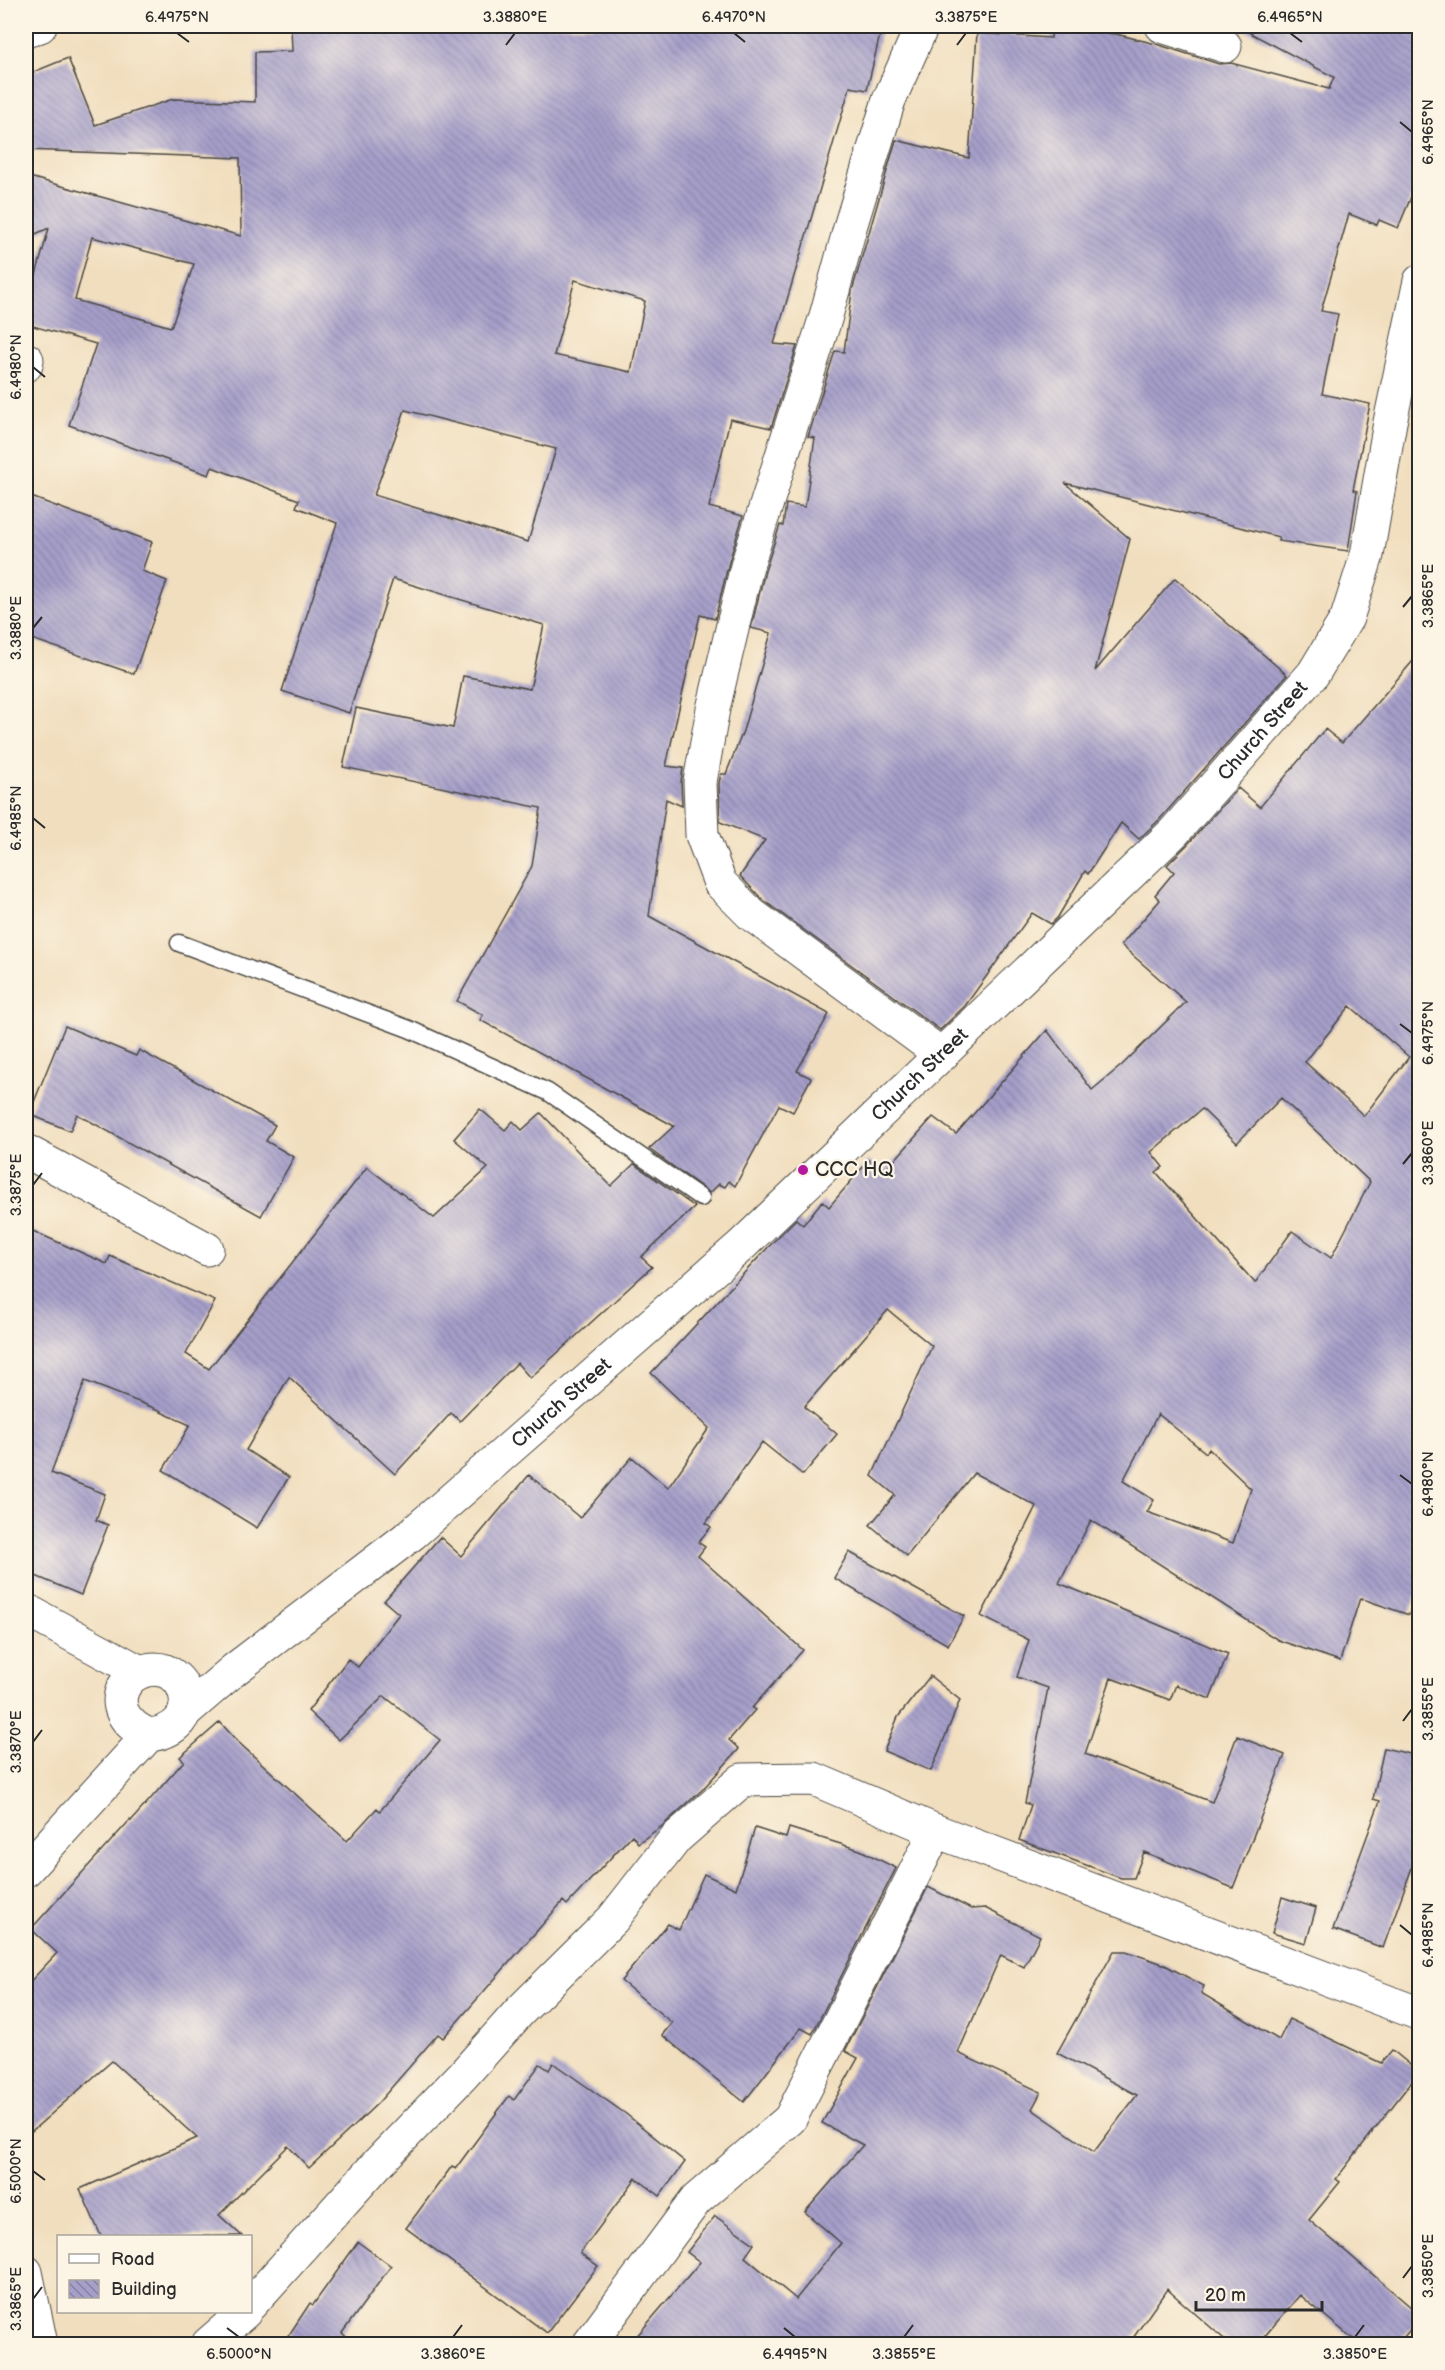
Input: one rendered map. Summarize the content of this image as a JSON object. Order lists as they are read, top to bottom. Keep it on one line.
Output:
{"streets":{"street":["Church Street"]},"places":["CCC HQ"],"legend":["Road","Building"],"scale_bar":"20 m","coordinates":["6.4975°N","3.3880°E","6.4970°N","3.3875°E","6.4965°N","6.4980°N","3.3865°E","6.4985°N","3.3860°E","3.3855°E","3.3870°E","6.5000°N","3.3850°E","6.4995°N"]}
